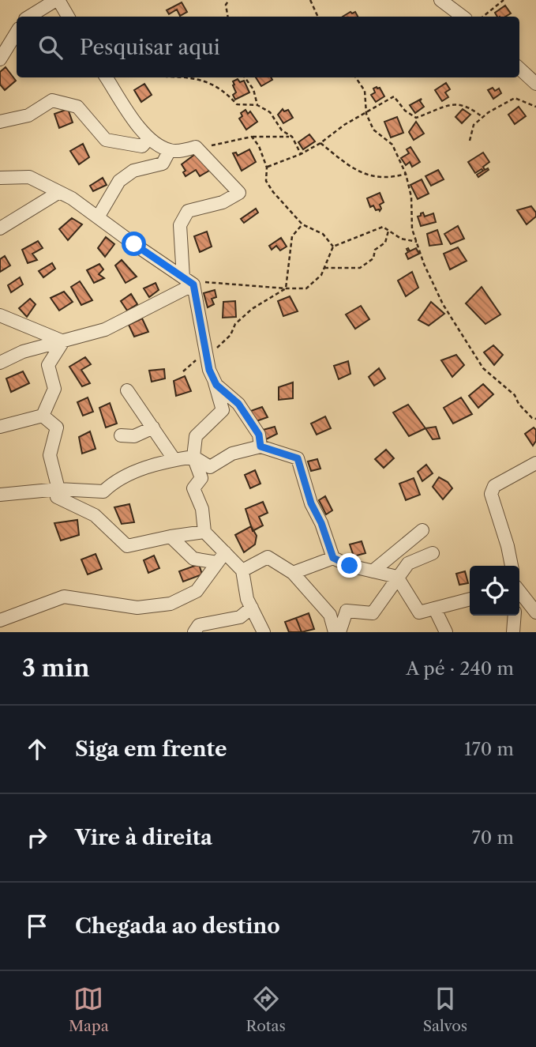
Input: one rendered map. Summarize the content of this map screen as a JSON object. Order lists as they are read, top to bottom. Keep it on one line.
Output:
{"page":{"search":"Pesquisar aqui","heading":["3 min","A pé · 240 m"],"list":[["Siga em frente","170 m"],["Vire à direita","70 m"],"Chegada ao destino"],"nav":["Mapa","Rotas","Salvos"]}}
